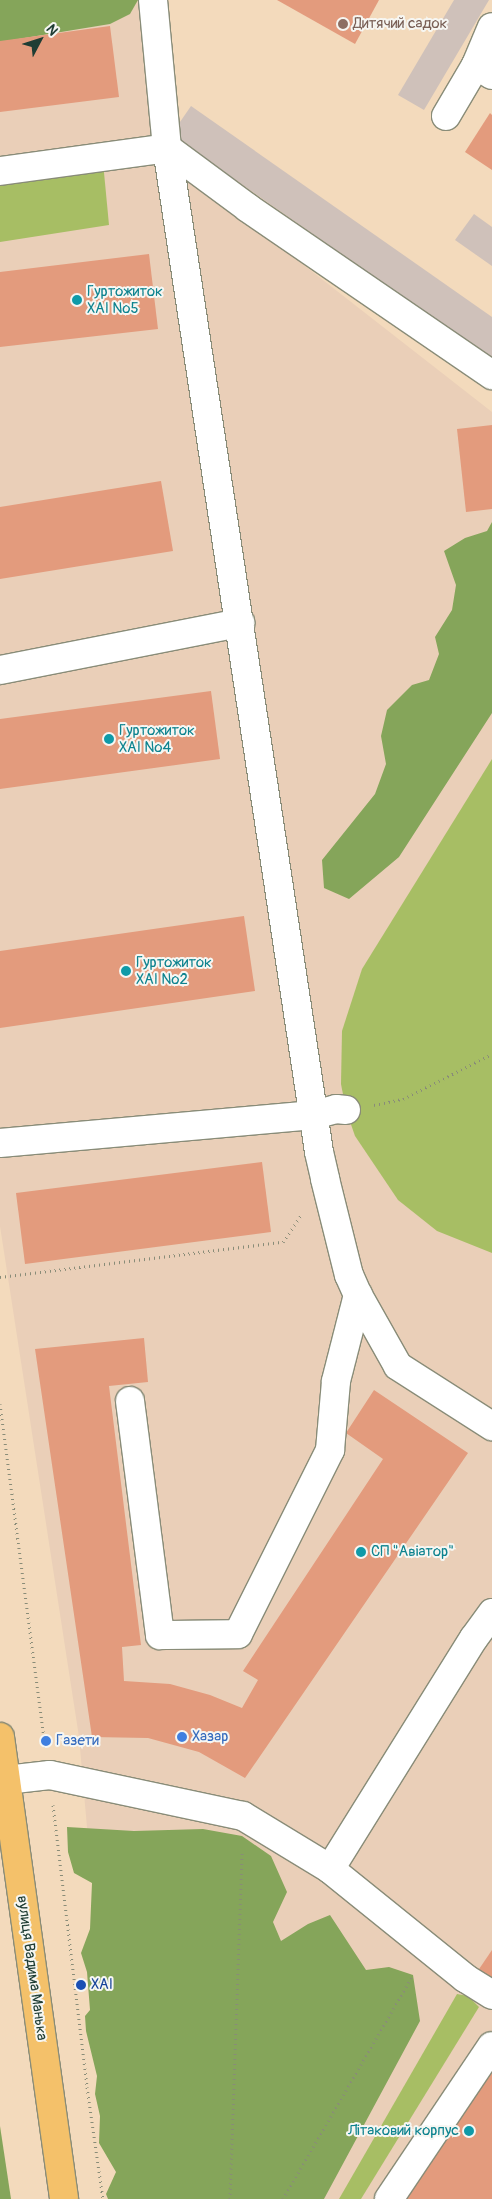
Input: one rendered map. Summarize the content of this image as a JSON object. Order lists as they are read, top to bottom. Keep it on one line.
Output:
{"streets":{"main road":["вулиця Вадима Манька"]},"places":["Дитячий садок","Гуртожиток ХАІ №5","Гуртожиток ХАІ №4","Гуртожиток ХАІ №2","СП \"Авіатор\"","Хазар","Газети","ХАІ","Літаковий корпус"],"north":"top right"}
